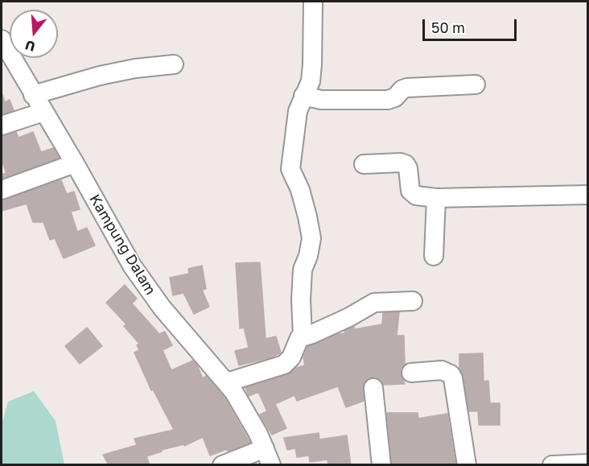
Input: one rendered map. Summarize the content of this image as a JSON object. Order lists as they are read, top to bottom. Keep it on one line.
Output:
{"streets":{"street":["Kampung Dalam"]},"scale_bar":"50 m","north":"bottom"}
